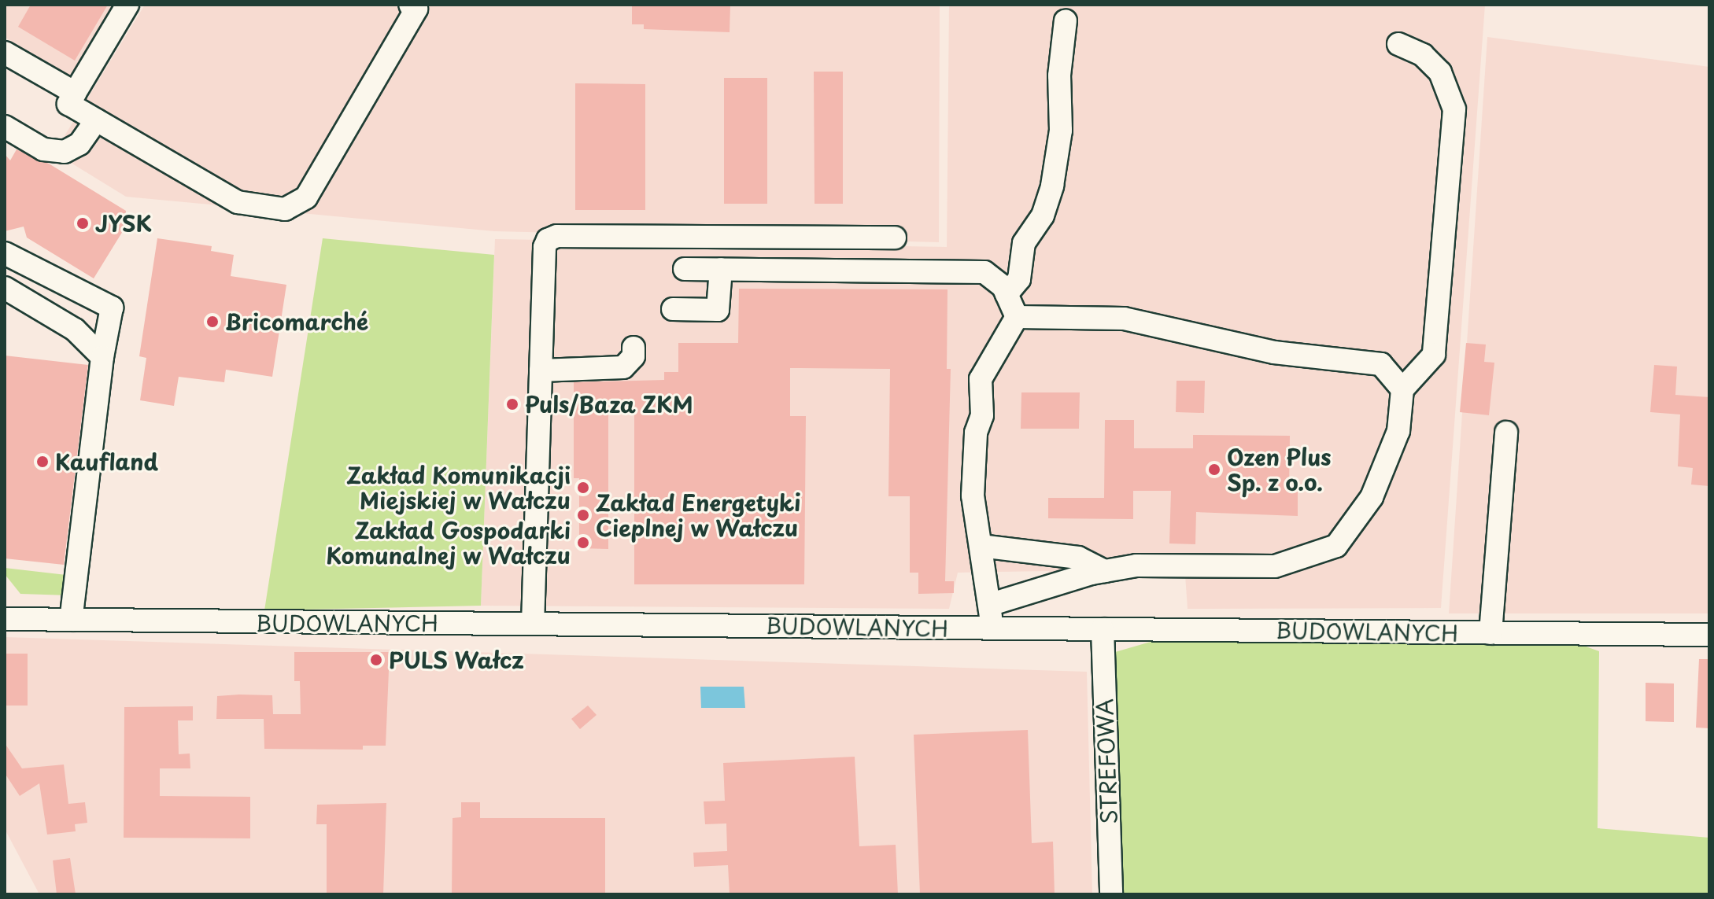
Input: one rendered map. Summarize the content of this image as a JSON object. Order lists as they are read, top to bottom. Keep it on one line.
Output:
{"streets":{"street":["BUDOWLANYCH","STREFOWA"]},"crossings":[["BUDOWLANYCH","STREFOWA"]],"places":["JYSK","Bricomarché","Puls/Baza ZKM","Kaufland","Ozen Plus Sp. z o.o.","Zakład Komunikacji Miejskiej w Wałczu","Zakład Energetyki Cieplnej w Wałczu","Zakład Gospodarki Komunalnej w Wałczu","PULS Wałcz"]}
